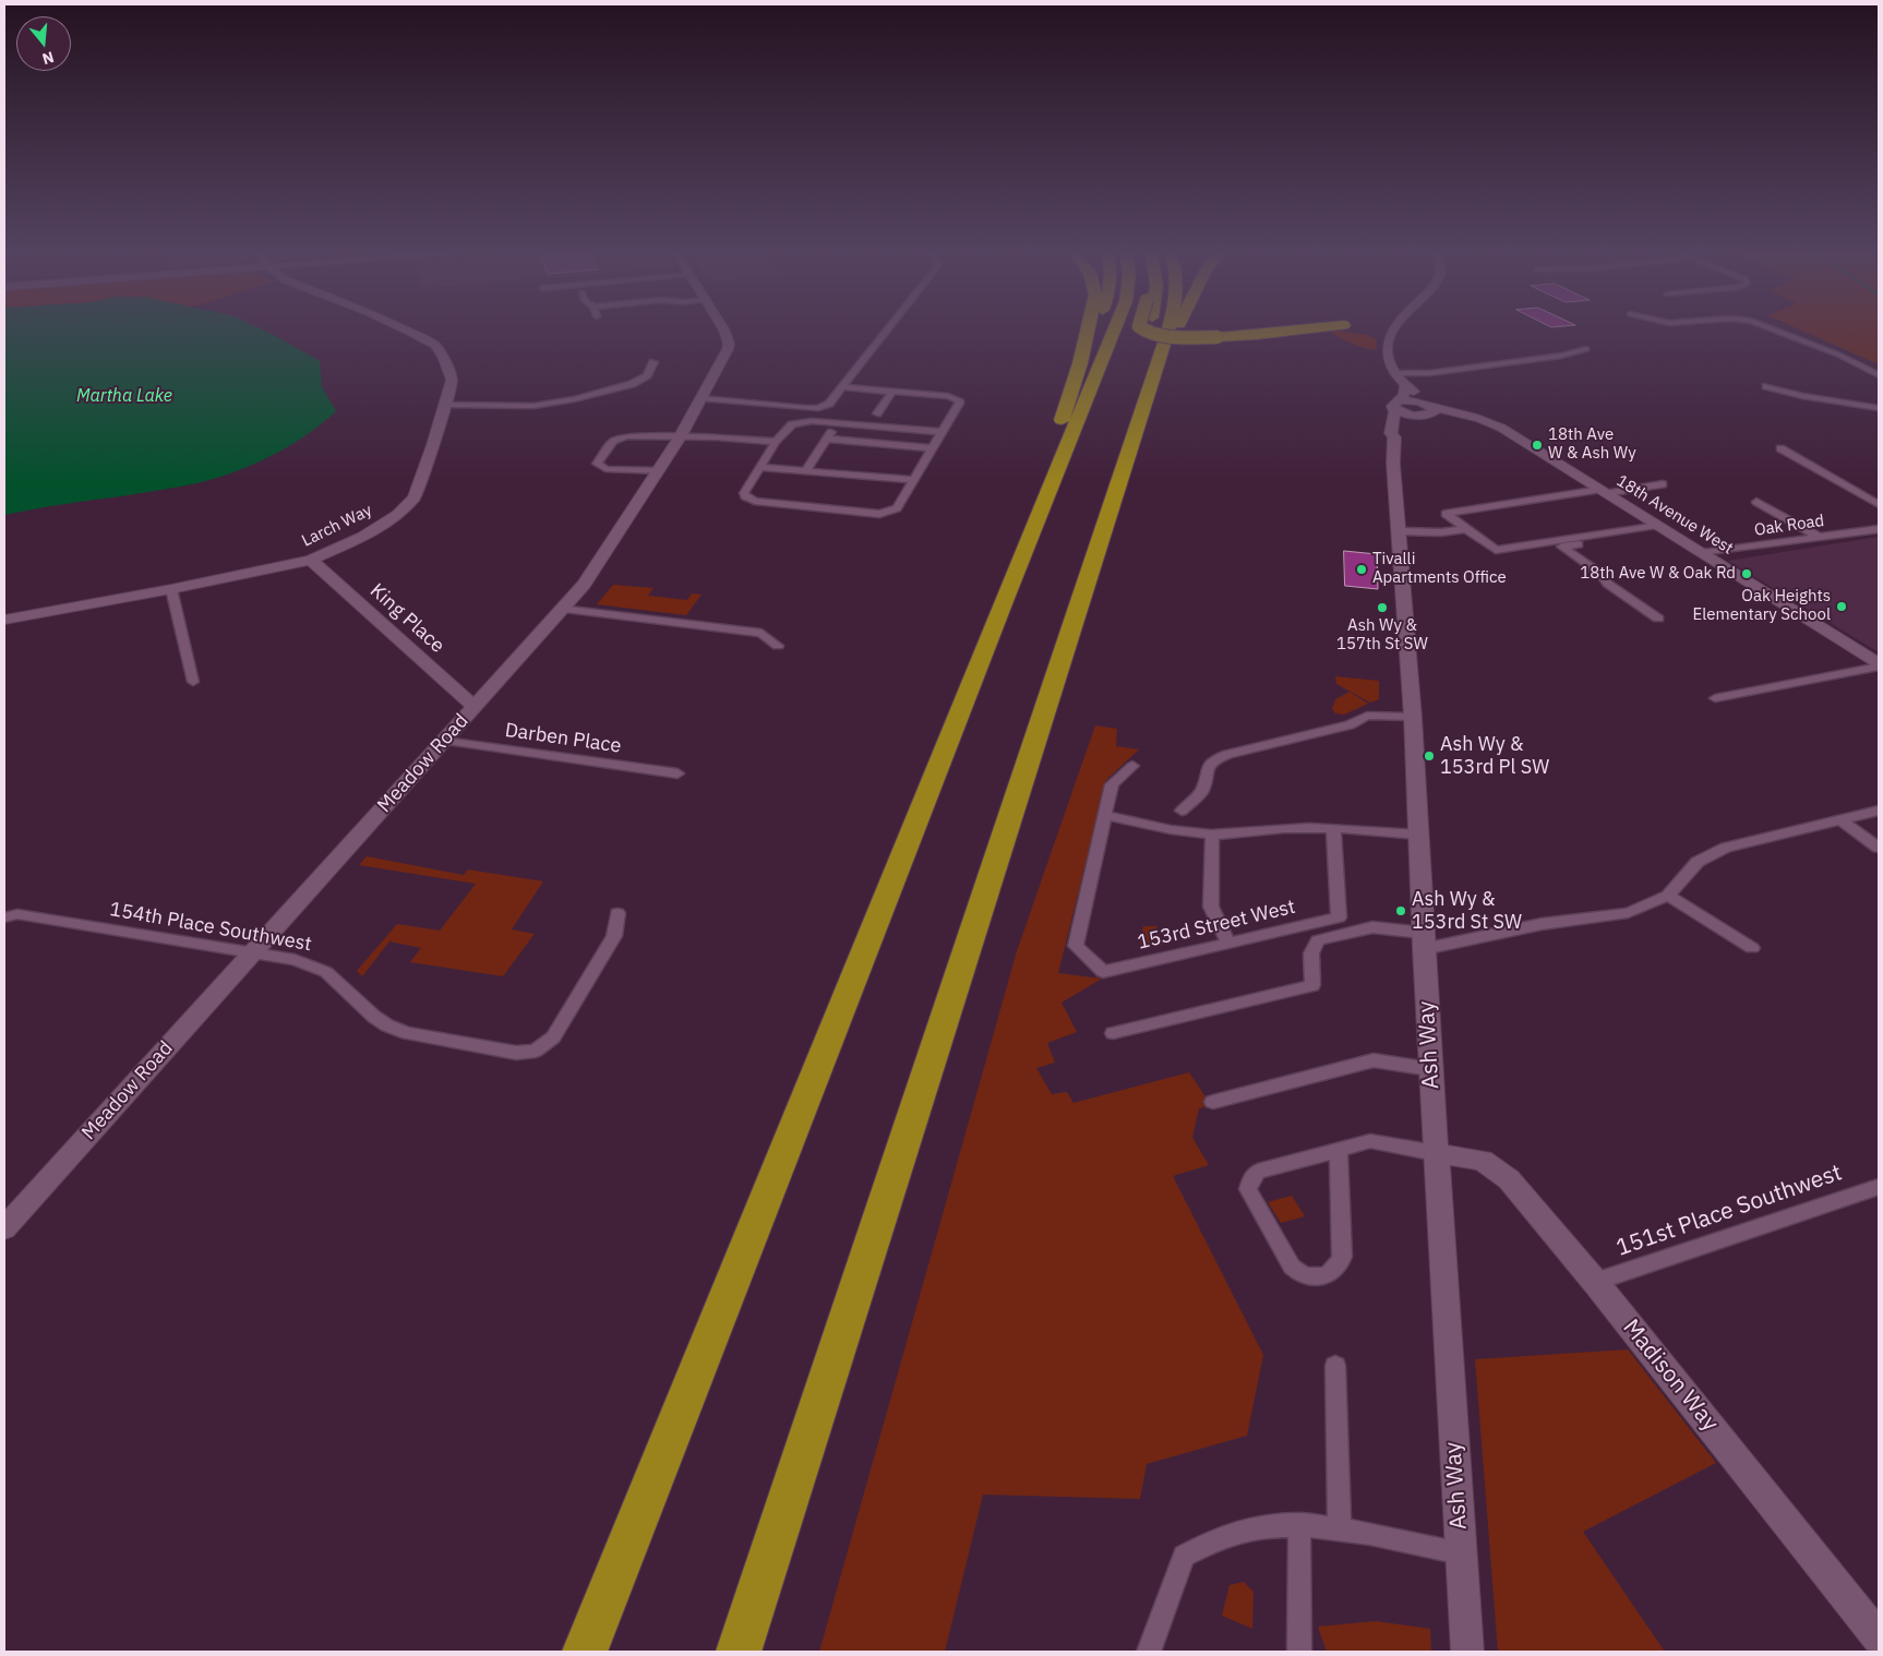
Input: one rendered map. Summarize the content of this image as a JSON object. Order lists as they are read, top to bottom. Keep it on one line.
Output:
{"streets":{"street":["18th Avenue West","Larch Way","Oak Road","King Place","Darben Place","Meadow Road","153rd Street West","154th Place Southwest","Ash Way","151st Place Southwest","Madison Way"]},"crossings":[["18th Avenue West","Oak Road"],["Larch Way","King Place"],["King Place","Meadow Road"],["Darben Place","Meadow Road"],["Meadow Road","154th Place Southwest"],["Ash Way","Madison Way"],["151st Place Southwest","Madison Way"]],"water":["Martha Lake"],"places":["18th Ave W & Ash Wy","Tivalli Apartments Office","18th Ave W & Oak Rd","Oak Heights Elementary School","Ash Wy & 157th St SW","Ash Wy & 153rd Pl SW","Ash Wy & 153rd St SW"],"north":"bottom"}
